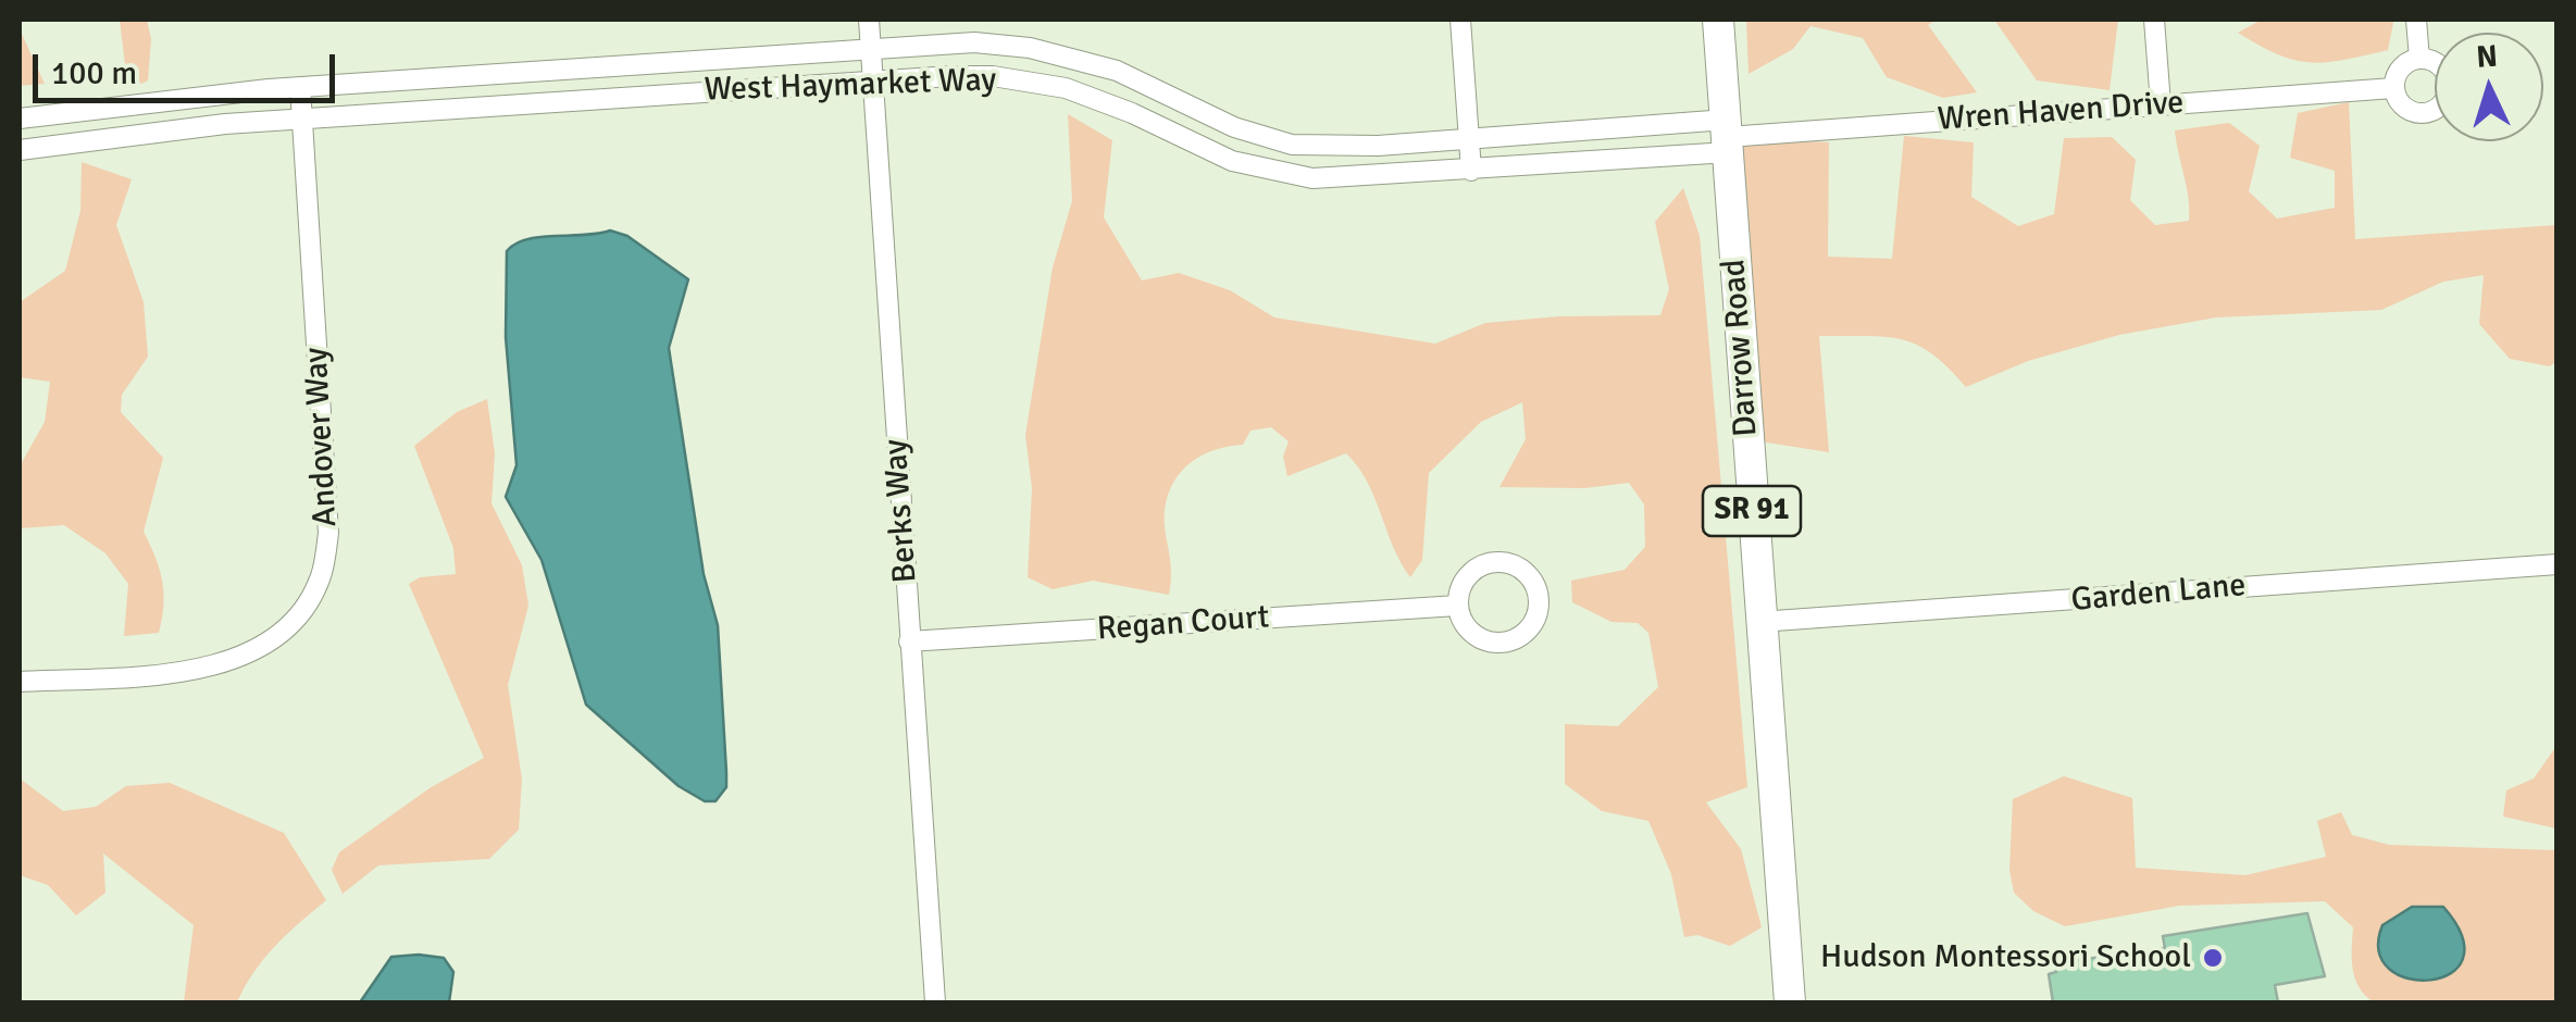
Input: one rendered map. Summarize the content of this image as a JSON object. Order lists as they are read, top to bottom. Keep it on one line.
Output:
{"streets":{"main road":["Darrow Road","SR 91"],"street":["West Haymarket Way","Wren Haven Drive","Andover Way","Berks Way","Garden Lane","Regan Court"]},"crossings":[["West Haymarket Way","Wren Haven Drive"],["West Haymarket Way","Darrow Road"],["West Haymarket Way","Andover Way"],["West Haymarket Way","Berks Way"],["Wren Haven Drive","Darrow Road"],["Darrow Road","Garden Lane"],["Berks Way","Regan Court"]],"places":["Hudson Montessori School"],"scale_bar":"100 m","north":"top"}
